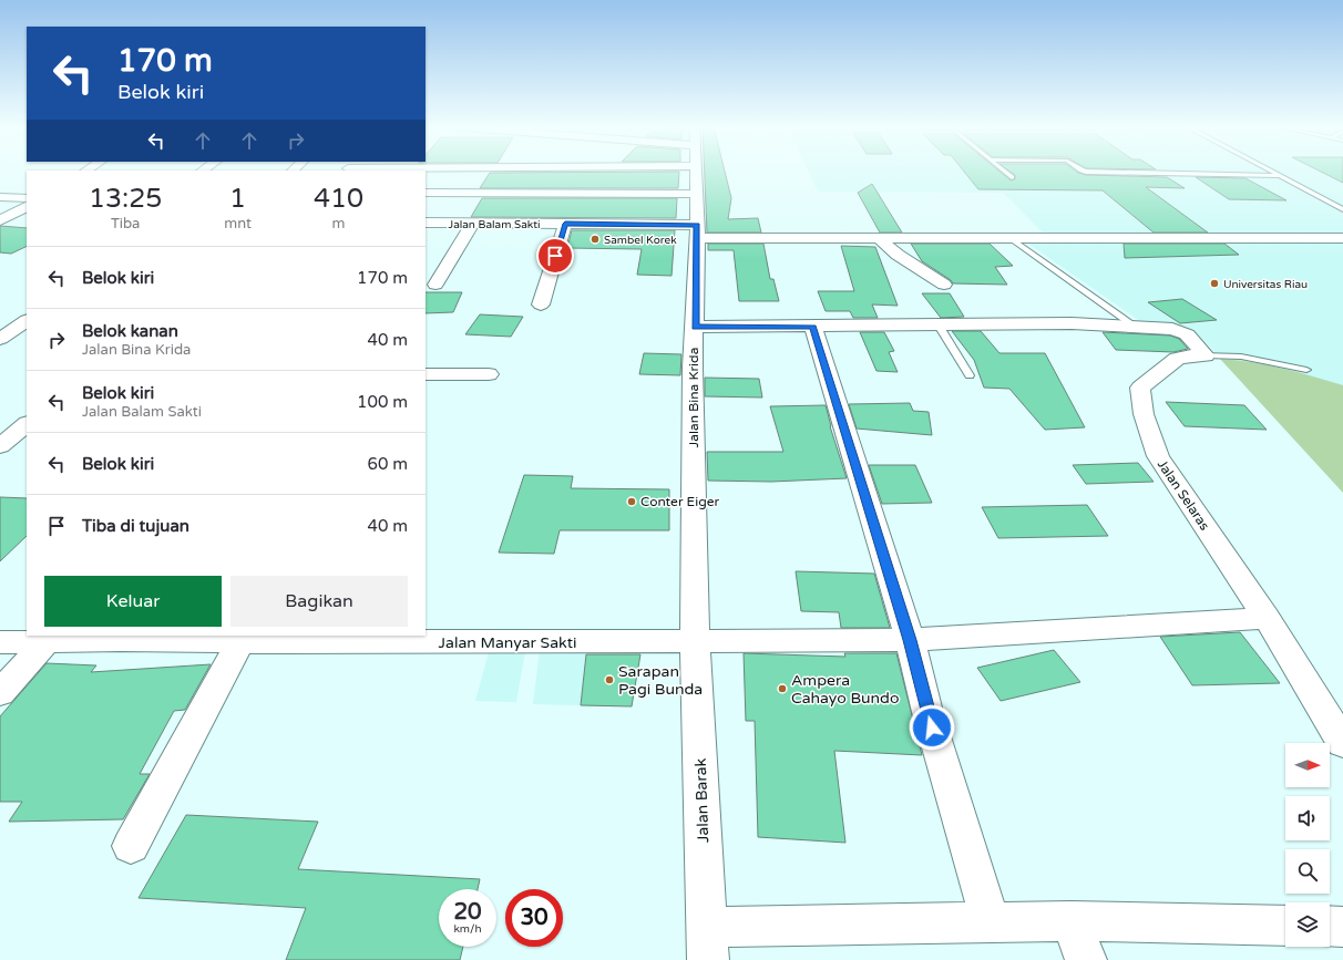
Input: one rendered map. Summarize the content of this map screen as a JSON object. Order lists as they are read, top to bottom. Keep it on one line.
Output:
{"streets":{"street":["Jalan Balam Sakti","Jalan Bina Krida","Jalan Selaras","Jalan Manyar Sakti","Jalan Barak"]},"crossings":[["Jalan Balam Sakti","Jalan Bina Krida"],["Jalan Bina Krida","Jalan Manyar Sakti"],["Jalan Bina Krida","Jalan Barak"],["Jalan Selaras","Jalan Manyar Sakti"],["Jalan Manyar Sakti","Jalan Barak"]],"places":["Sambel Korek","Universitas Riau","Conter Eiger","Sarapan Pagi Bunda","Ampera Cahayo Bundo"],"north":"right","page":{"turn":["170 m","Belok kiri"],"eta":["13:25","Tiba","1","mnt","410","m"],"list":[{"name":"Belok kiri","value":"170 m"},{"name":"Belok kanan","note":"Jalan Bina Krida","value":"40 m"},{"name":"Belok kiri","note":"Jalan Balam Sakti","value":"100 m"},{"name":"Belok kiri","value":"60 m"},{"name":"Tiba di tujuan","value":"40 m"}],"buttons":["Keluar","Bagikan"],"speed":"20 km/h","limit":"30"}}
